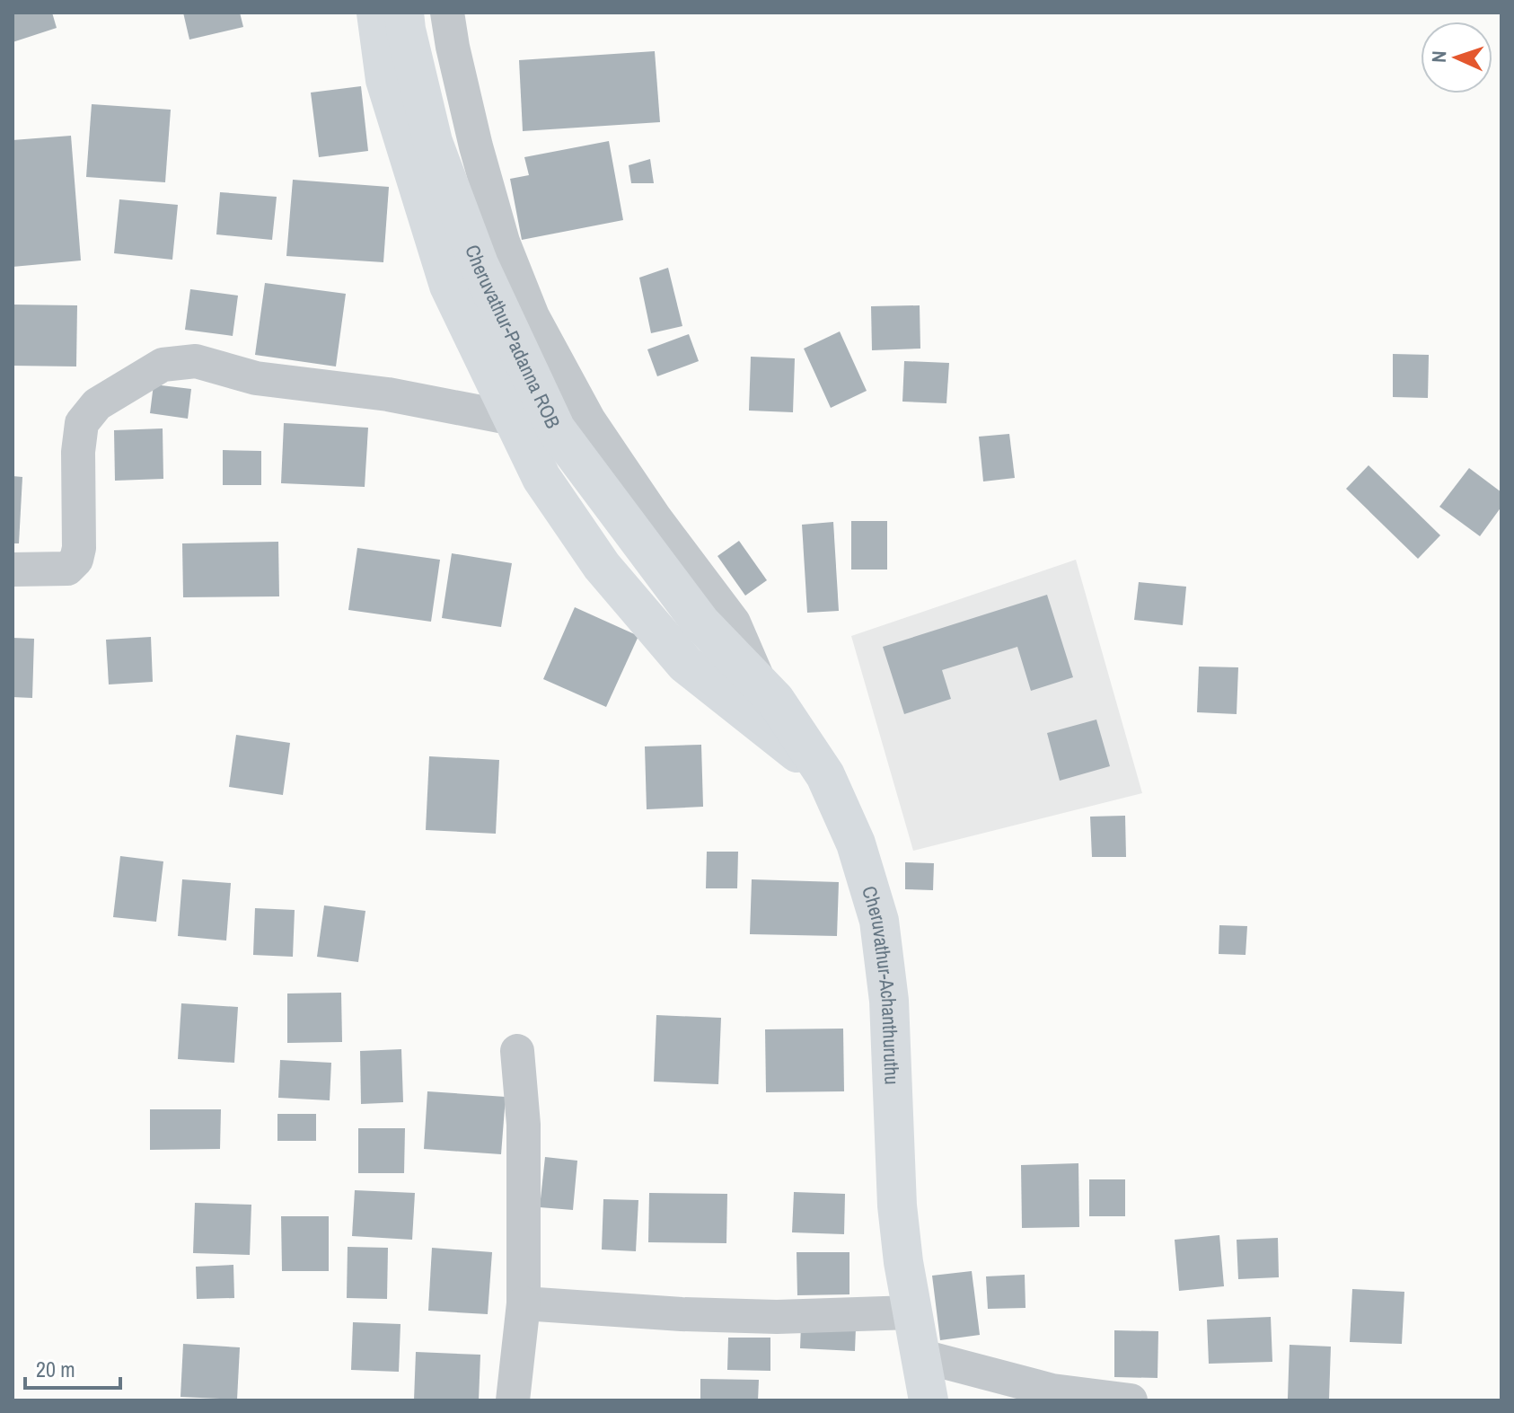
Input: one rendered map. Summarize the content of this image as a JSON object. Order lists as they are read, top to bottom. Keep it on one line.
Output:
{"streets":{"main road":["Cheruvathur-Padanna ROB","Cheruvathur-Achanthuruthu"]},"crossings":[["Cheruvathur-Padanna ROB","Cheruvathur-Achanthuruthu"]],"scale_bar":"20 m","north":"left"}
